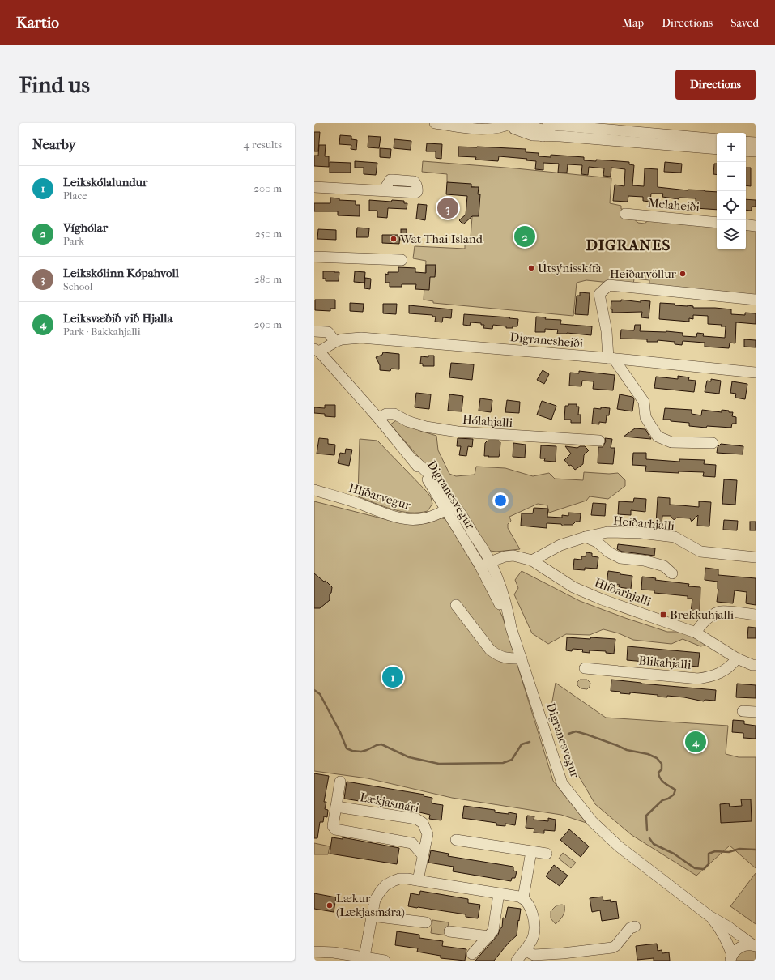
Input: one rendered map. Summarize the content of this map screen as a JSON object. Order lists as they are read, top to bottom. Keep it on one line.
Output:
{"streets":{"street":["Melaheiði","Digranesheiði","Hólahjalli","Digranesvegur","Hlíðarvegur","Heiðarhjalli","Hlíðarhjalli","Blikahjalli","Lækjasmári"]},"crossings":[["Digranesheiði","Digranesvegur"],["Hólahjalli","Digranesvegur"],["Digranesvegur","Hlíðarvegur"],["Digranesvegur","Hlíðarhjalli"],["Heiðarhjalli","Hlíðarhjalli"],["Hlíðarhjalli","Blikahjalli"]],"districts":["DIGRANES"],"places":{"other":["Wat Thai Island","Útsýnisskífa","Heiðarvöllur","Lækur (Lækjasmára)"],"transit":["Brekkuhjalli"]},"page":{"header":"Kartio","nav":["Map","Directions","Saved"],"buttons":"Directions","title":"Find us","heading":["Nearby","4 results"],"map_buttons":["+","−"],"list":[{"mark":"1","name":"Leikskólalundur","note":"Place","value":"200 m"},{"mark":"2","name":"Víghólar","note":"Park","value":"250 m"},{"mark":"3","name":"Leikskólinn Kópahvoll","note":"School","value":"280 m"},{"mark":"4","name":"Leiksvæðið við Hjalla","note":"Park · Bakkahjalli","value":"290 m"}],"pins":["3","2","1","4"]}}
